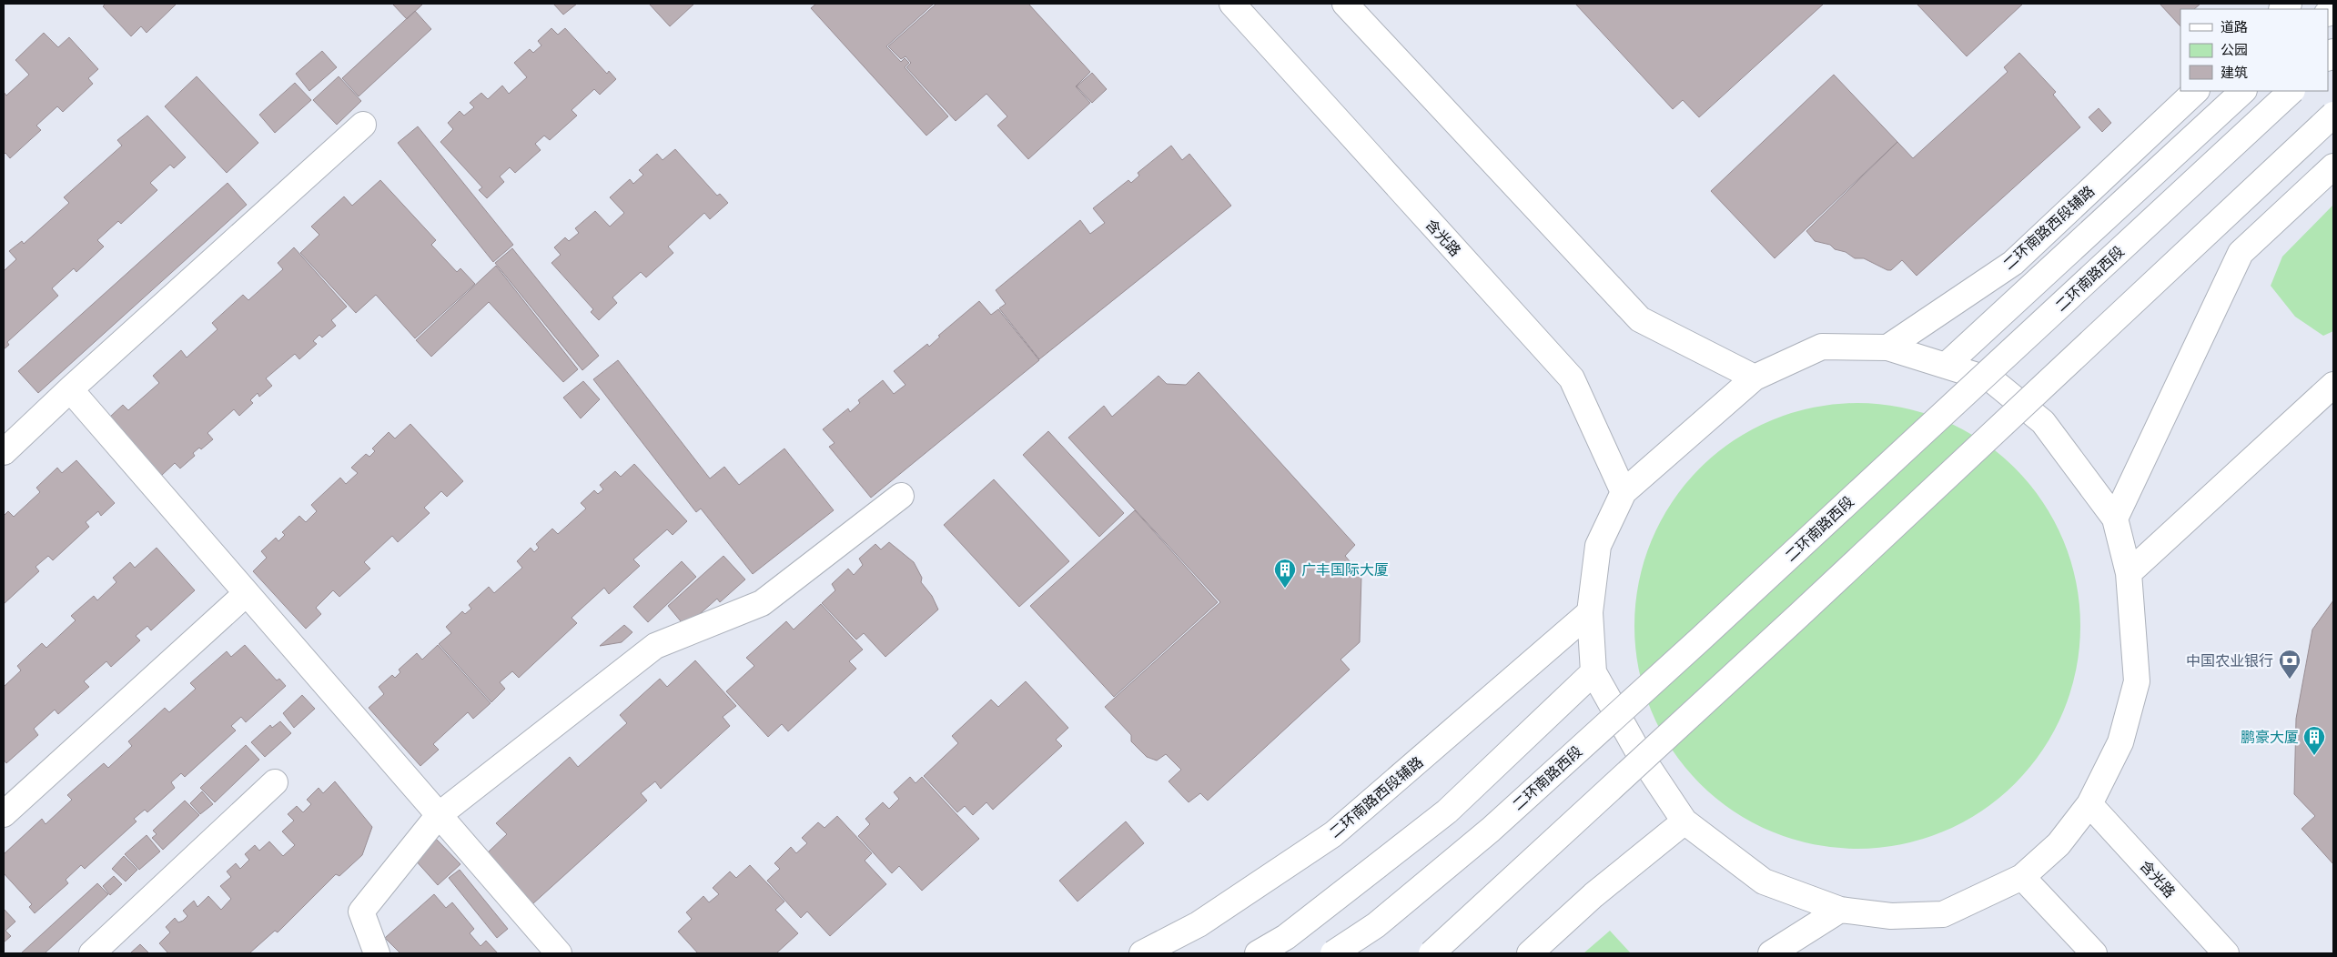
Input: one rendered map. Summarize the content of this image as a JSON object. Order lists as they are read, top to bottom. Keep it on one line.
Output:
{"streets":{"main road":["二环南路西段辅路","含光路","二环南路西段"]},"places":{"building":["广丰国际大厦","鹏豪大厦"],"bank":["中国农业银行"]},"legend":["道路","公园","建筑"]}
